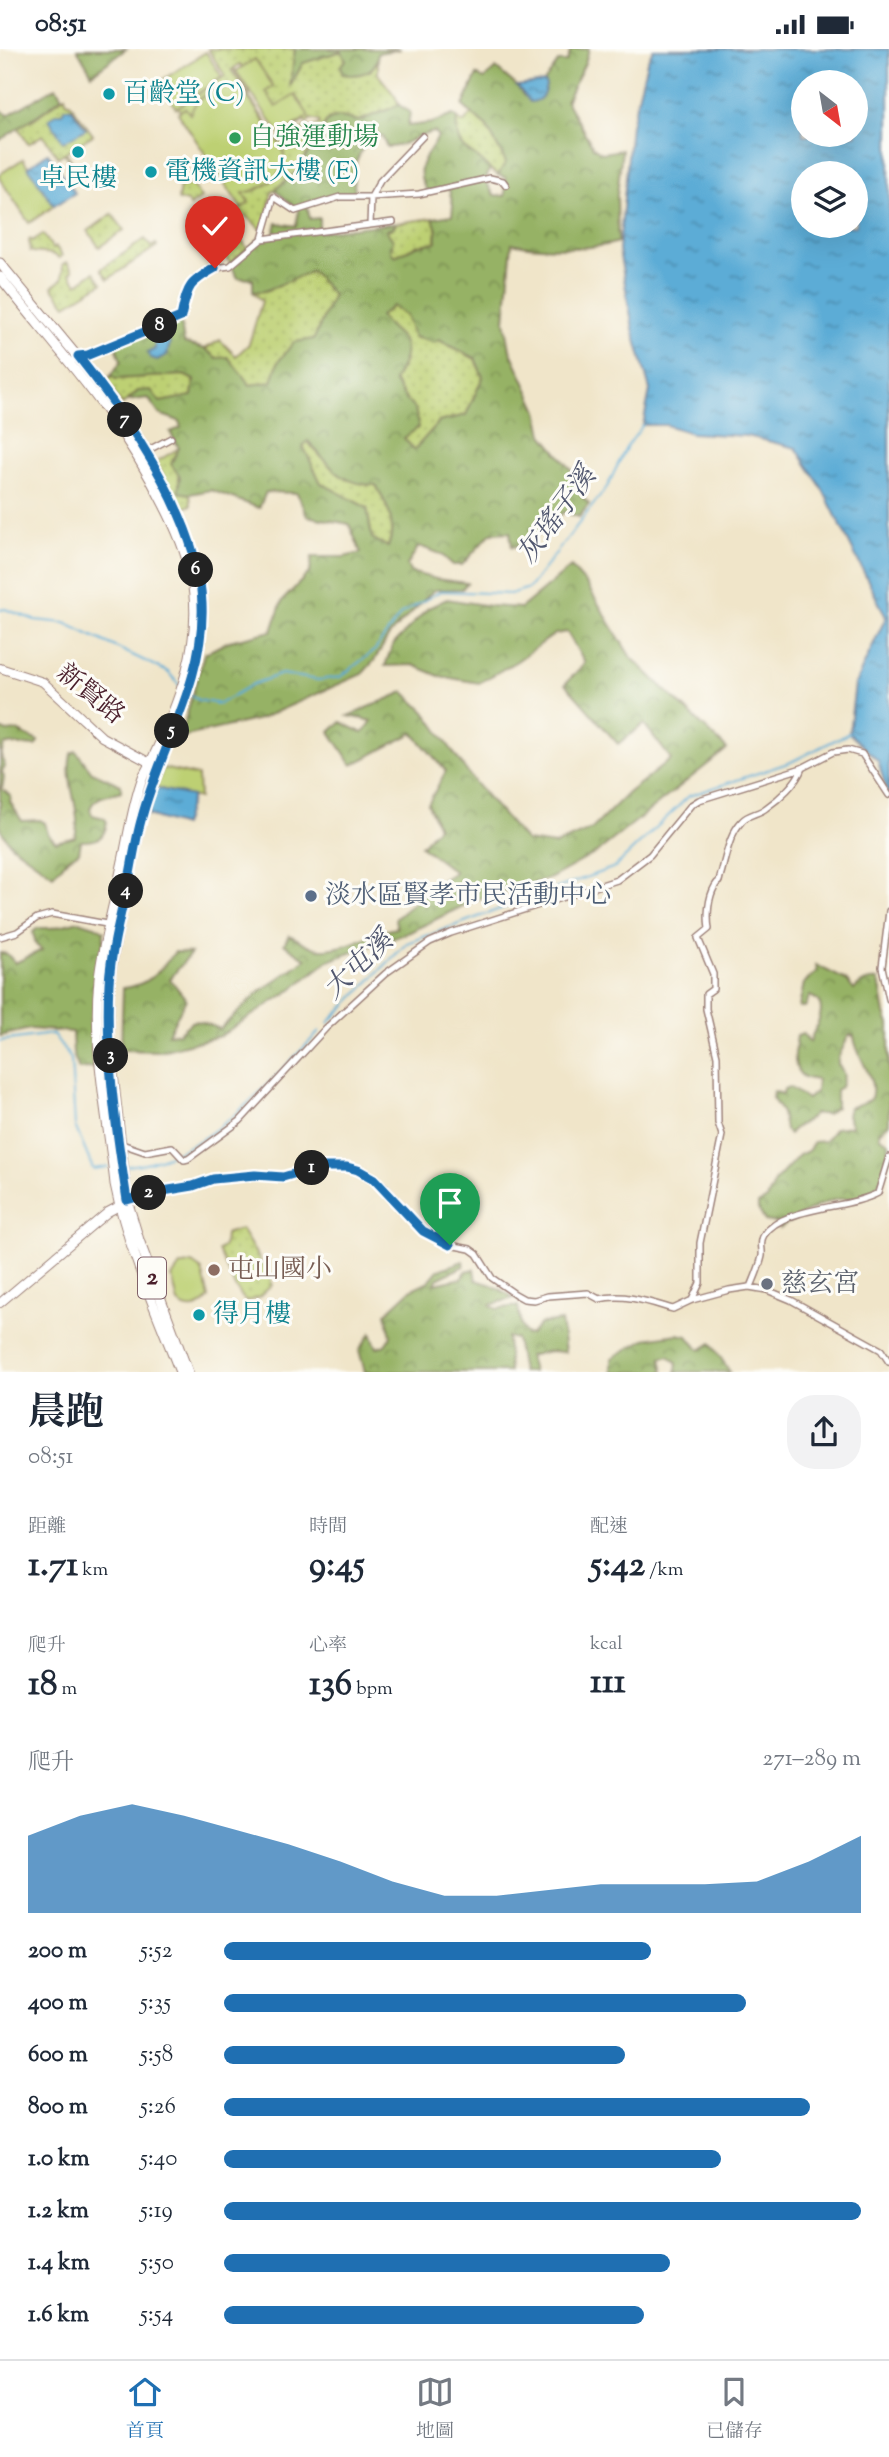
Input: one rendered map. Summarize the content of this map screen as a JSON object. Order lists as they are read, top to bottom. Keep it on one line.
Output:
{"streets":{"main road":["2"],"street":["新賢路"]},"crossings":[["新賢路","2"]],"water":["灰瑤子溪","大屯溪"],"places":["百齡堂 (C)","自強運動場","卓民樓","電機資訊大樓 (E)","淡水區賢孝市民活動中心","屯山國小","慈玄宮","得月樓"],"north":"bottom right","page":{"status":"08:51","pins":["8","7","6","5","4","3","1","2"],"heading":["晨跑","08:51"],"stats":[["距離","1.71 km"],["時間","9:45"],["配速","5:42 /km"],["爬升","18 m"],["心率","136 bpm"],["kcal","111"]],"chart":["爬升","271–289 m"],"list":[{"name":"200 m","note":"5:52"},{"name":"400 m","note":"5:35"},{"name":"600 m","note":"5:58"},{"name":"800 m","note":"5:26"},{"name":"1.0 km","note":"5:40"},{"name":"1.2 km","note":"5:19"},{"name":"1.4 km","note":"5:50"},{"name":"1.6 km","note":"5:54"}],"tabs":["首頁","地圖","已儲存"]}}
